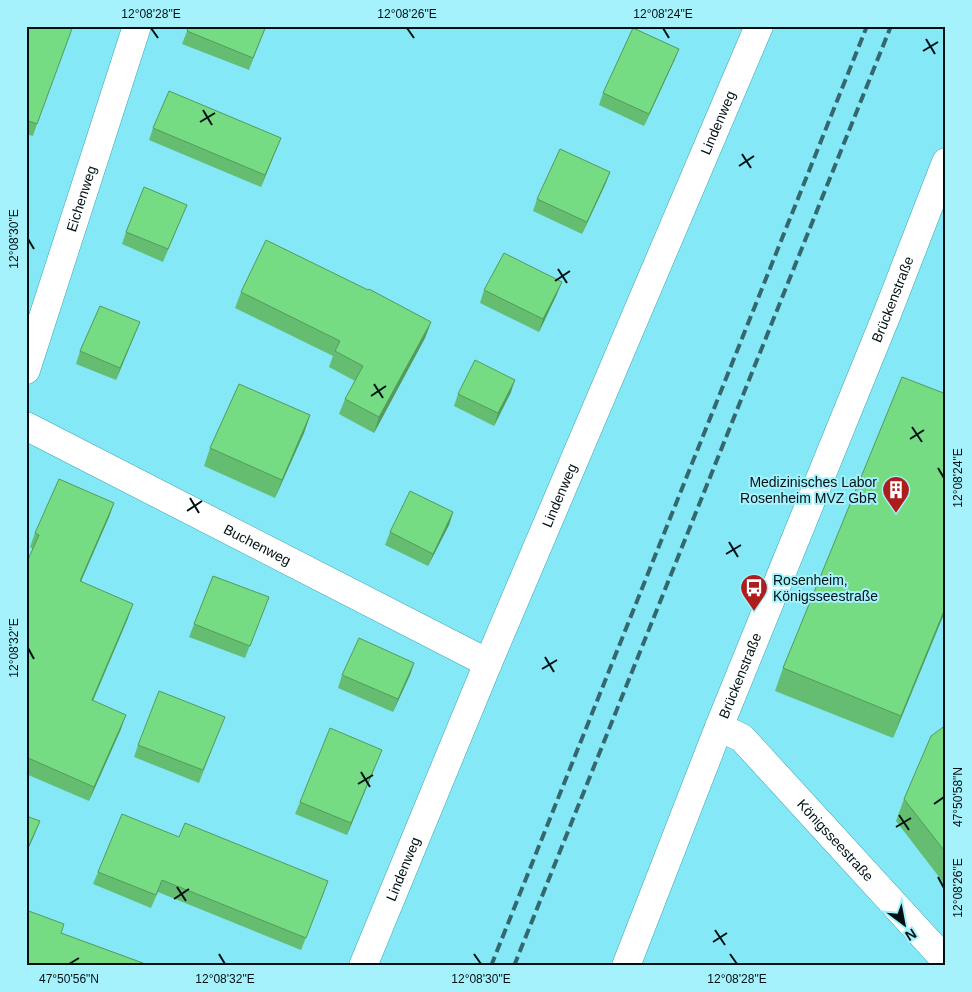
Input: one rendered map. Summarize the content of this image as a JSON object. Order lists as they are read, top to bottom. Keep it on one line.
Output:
{"streets":{"street":["Lindenweg","Eichenweg","Brückenstraße","Buchenweg","Königsseestraße"]},"crossings":[["Lindenweg","Buchenweg"],["Brückenstraße","Königsseestraße"]],"places":{"building":["Medizinisches Labor Rosenheim MVZ GbR"],"bus stop":["Rosenheim, Königsseestraße"]},"north":"bottom right","coordinates":["12°08'28\"E","12°08'26\"E","12°08'24\"E","12°08'30\"E","12°08'32\"E","47°50'58\"N","47°50'56\"N"]}
